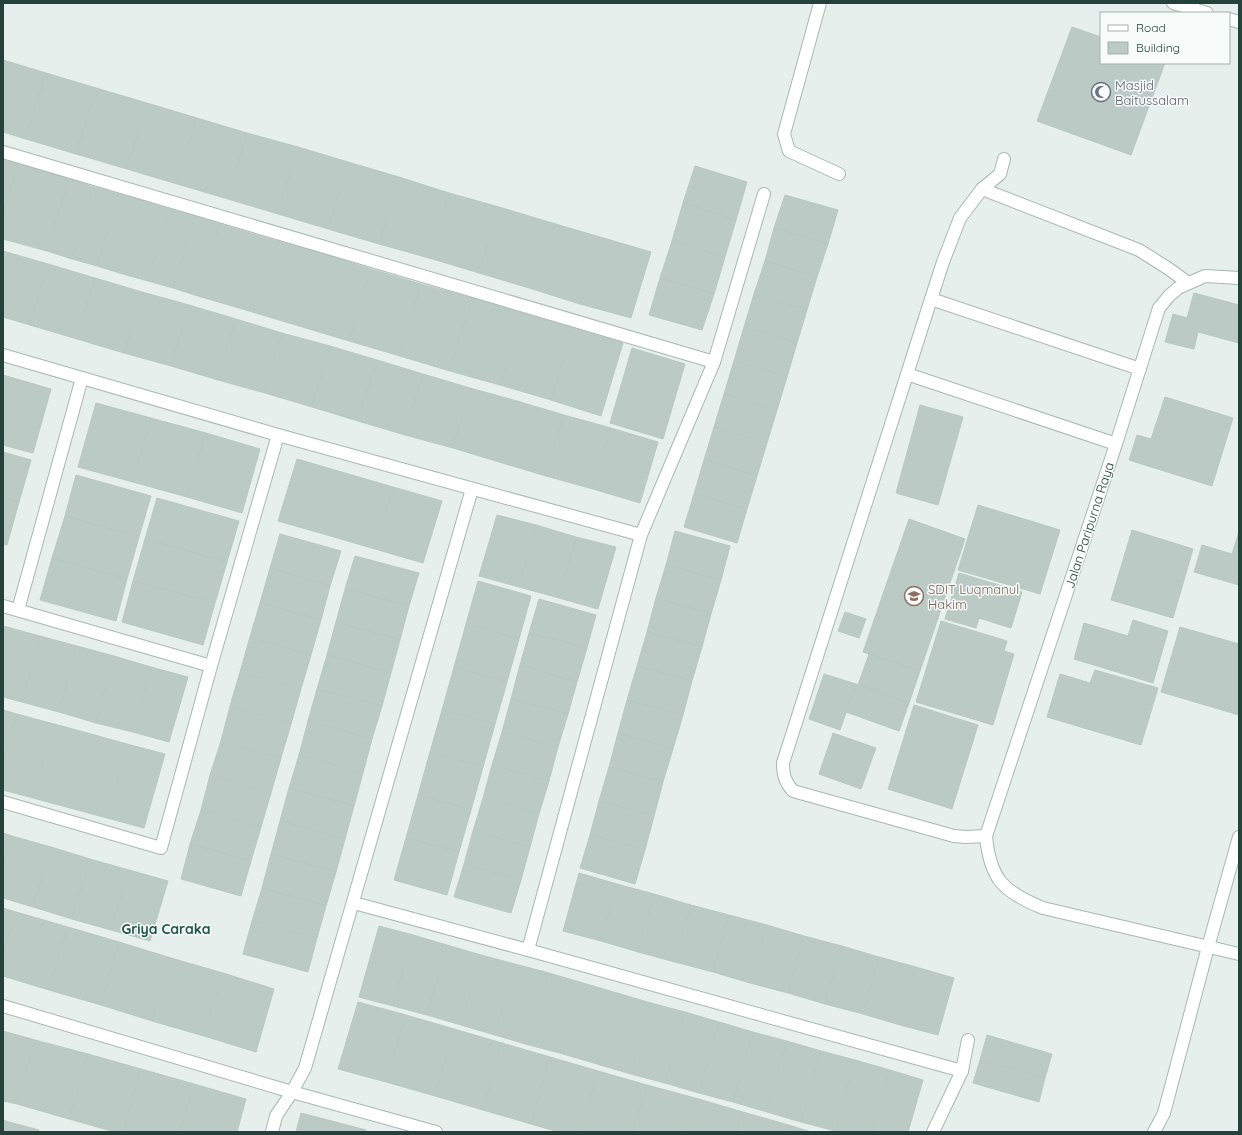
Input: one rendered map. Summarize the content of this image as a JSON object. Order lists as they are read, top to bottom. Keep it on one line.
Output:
{"streets":{"street":["Jalan Paripurna Raya"]},"districts":["Griya Caraka"],"places":{"mosque":["Masjid Baitussalam"],"school or university":["SDIT Luqmanul Hakim"]},"legend":["Road","Building"]}
